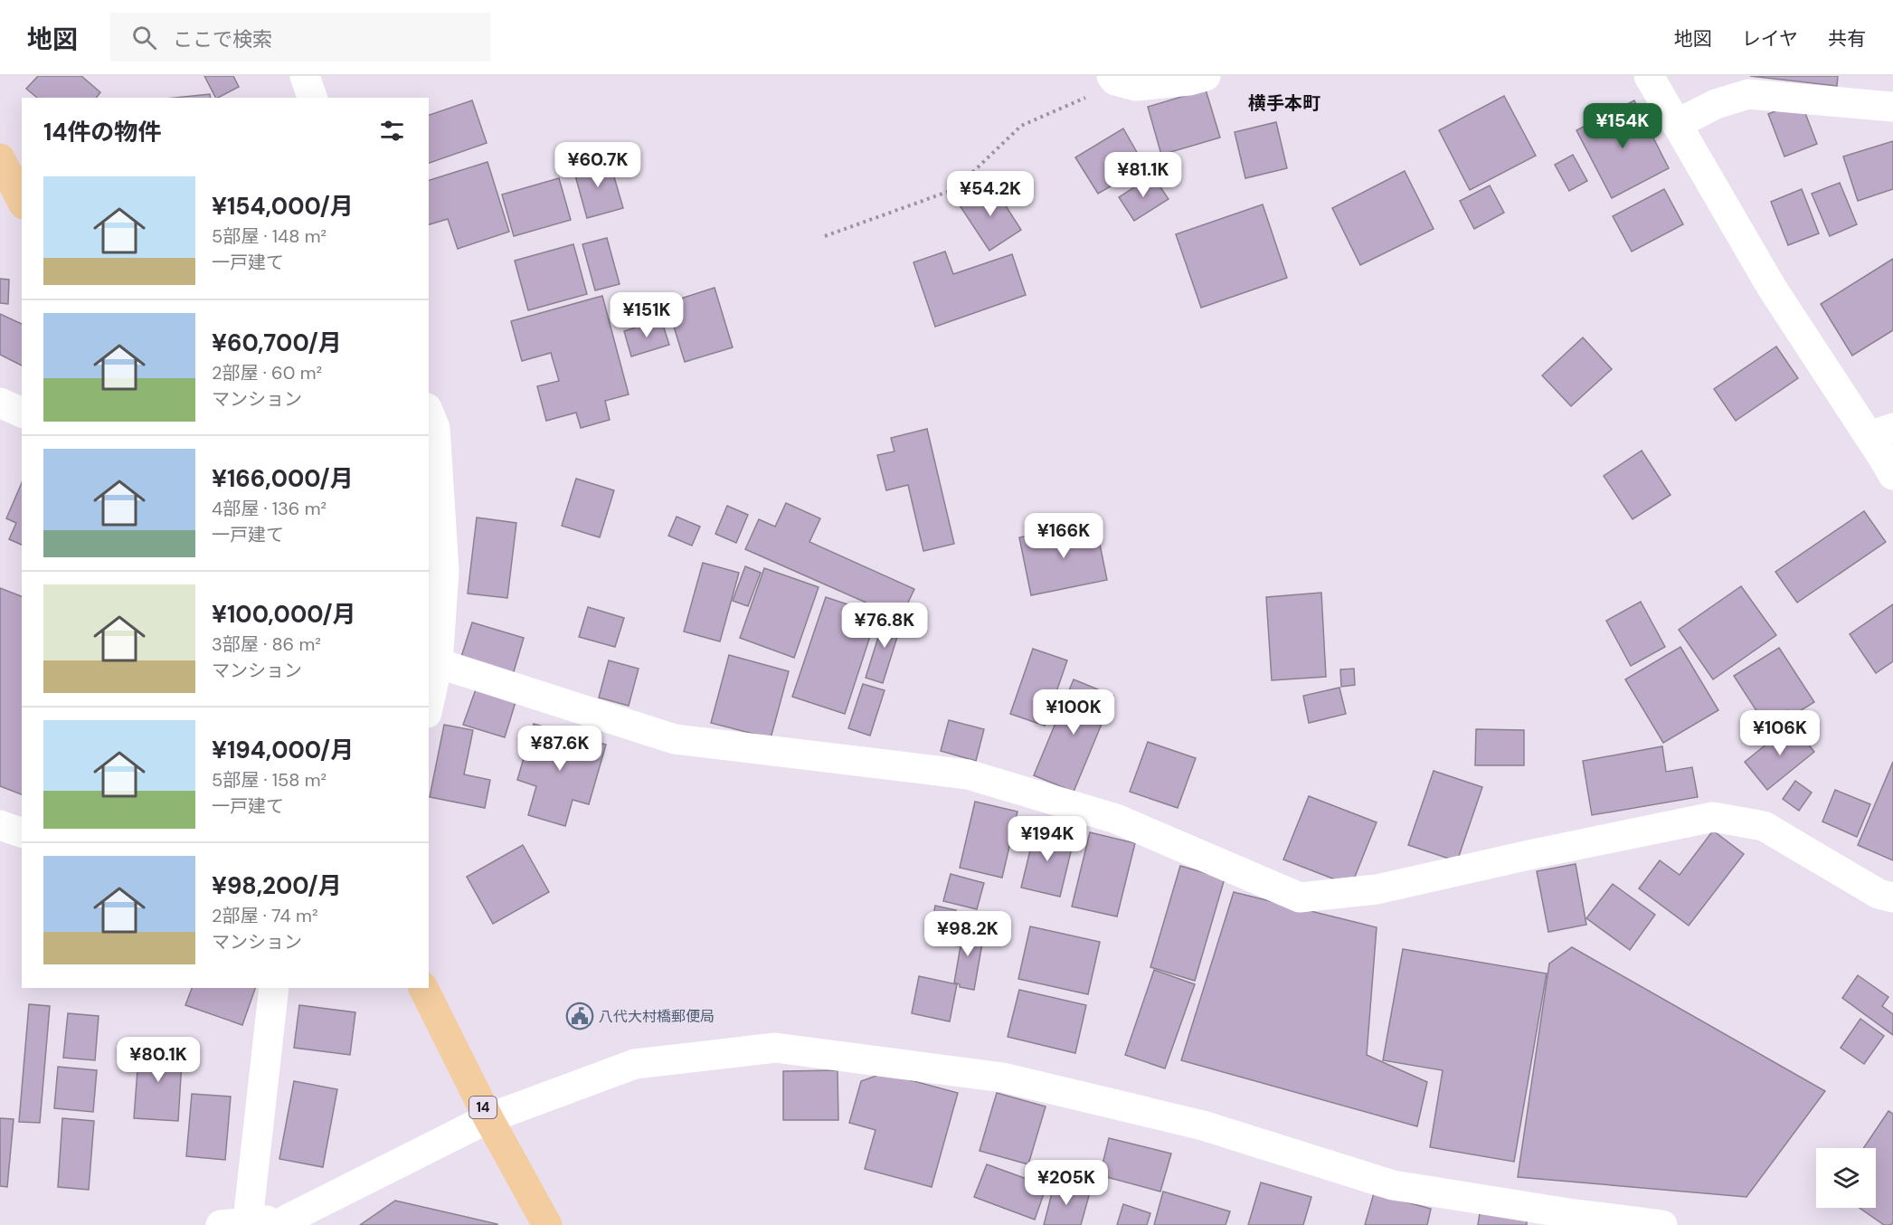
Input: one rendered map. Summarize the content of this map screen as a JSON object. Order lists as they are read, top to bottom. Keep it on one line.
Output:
{"streets":{"main road":["14"]},"districts":["横手本町"],"places":{"public building":["八代大村橋郵便局"]},"page":{"header":"地図","search":"ここで検索","nav":["地図","レイヤ","共有"],"heading":"14件の物件","price":["¥154K","¥60.7K","¥81.1K","¥54.2K","¥151K","¥166K","¥76.8K","¥100K","¥106K","¥87.6K","¥194K","¥98.2K","¥80.1K","¥205K"],"list":[{"name":"¥154,000/月","note":"5部屋 · 148 m² · 一戸建て"},{"name":"¥60,700/月","note":"2部屋 · 60 m² · マンション"},{"name":"¥166,000/月","note":"4部屋 · 136 m² · 一戸建て"},{"name":"¥100,000/月","note":"3部屋 · 86 m² · マンション"},{"name":"¥194,000/月","note":"5部屋 · 158 m² · 一戸建て"},{"name":"¥98,200/月","note":"2部屋 · 74 m² · マンション"}]}}
